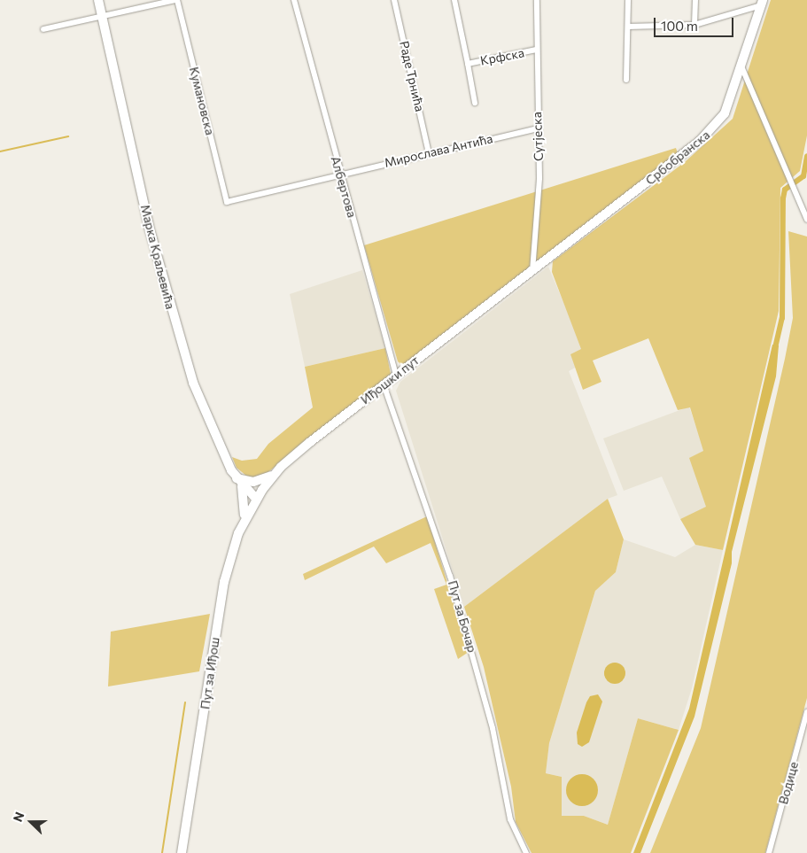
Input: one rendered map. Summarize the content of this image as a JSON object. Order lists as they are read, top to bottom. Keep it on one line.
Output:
{"streets":{"main road":["Србобранска","Марка Краљевића","Иђошки пут","Пут за Иђош"],"street":["Крфска","Раде Трнића","Кумановска","Сутјеска","Мирослава Антића","Албертова","Пут за Бочар","Водице"]},"crossings":[["Крфска","Сутјеска"],["Раде Трнића","Мирослава Антића"],["Кумановска","Мирослава Антића"],["Сутјеска","Мирослава Антића"],["Сутјеска","Србобранска"],["Сутјеска","Иђошки пут"],["Мирослава Антића","Албертова"],["Србобранска","Иђошки пут"],["Албертова","Иђошки пут"],["Марка Краљевића","Иђошки пут"],["Марка Краљевића","Пут за Иђош"],["Иђошки пут","Пут за Бочар"],["Иђошки пут","Пут за Иђош"]],"scale_bar":"100 m","north":"left"}
